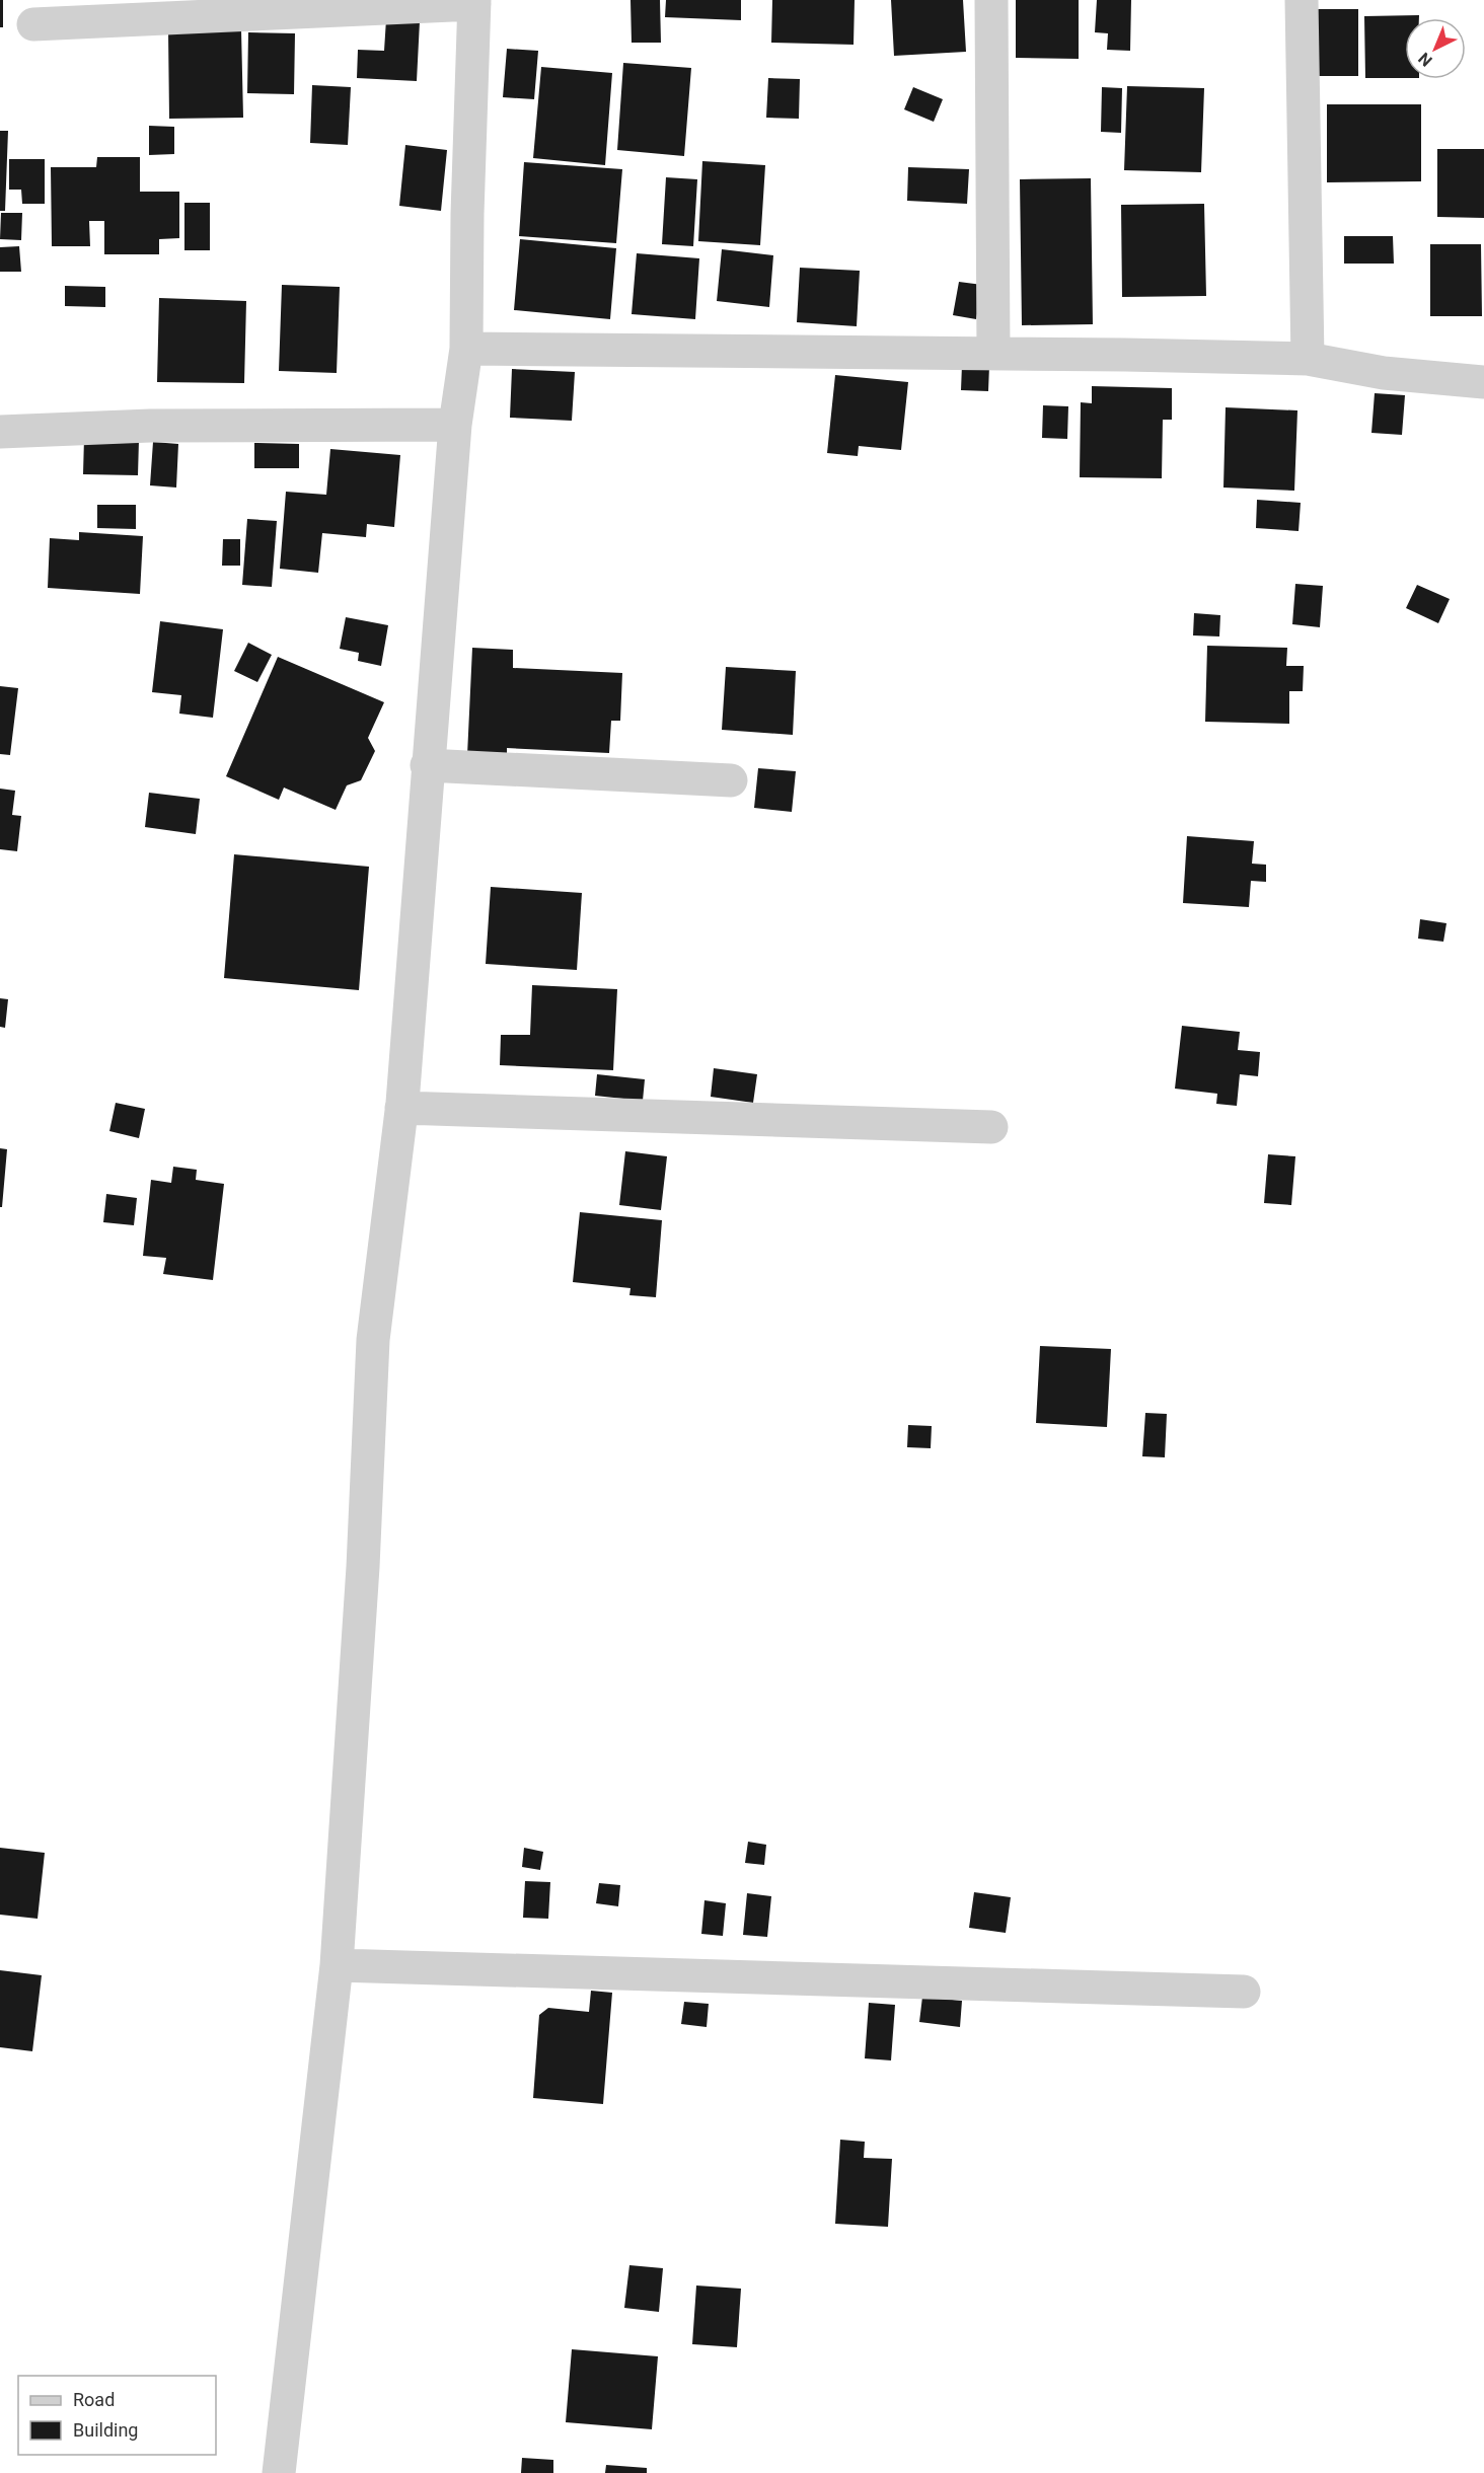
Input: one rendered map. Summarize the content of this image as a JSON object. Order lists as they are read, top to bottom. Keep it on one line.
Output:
{"legend":["Road","Building"],"north":"bottom left"}
